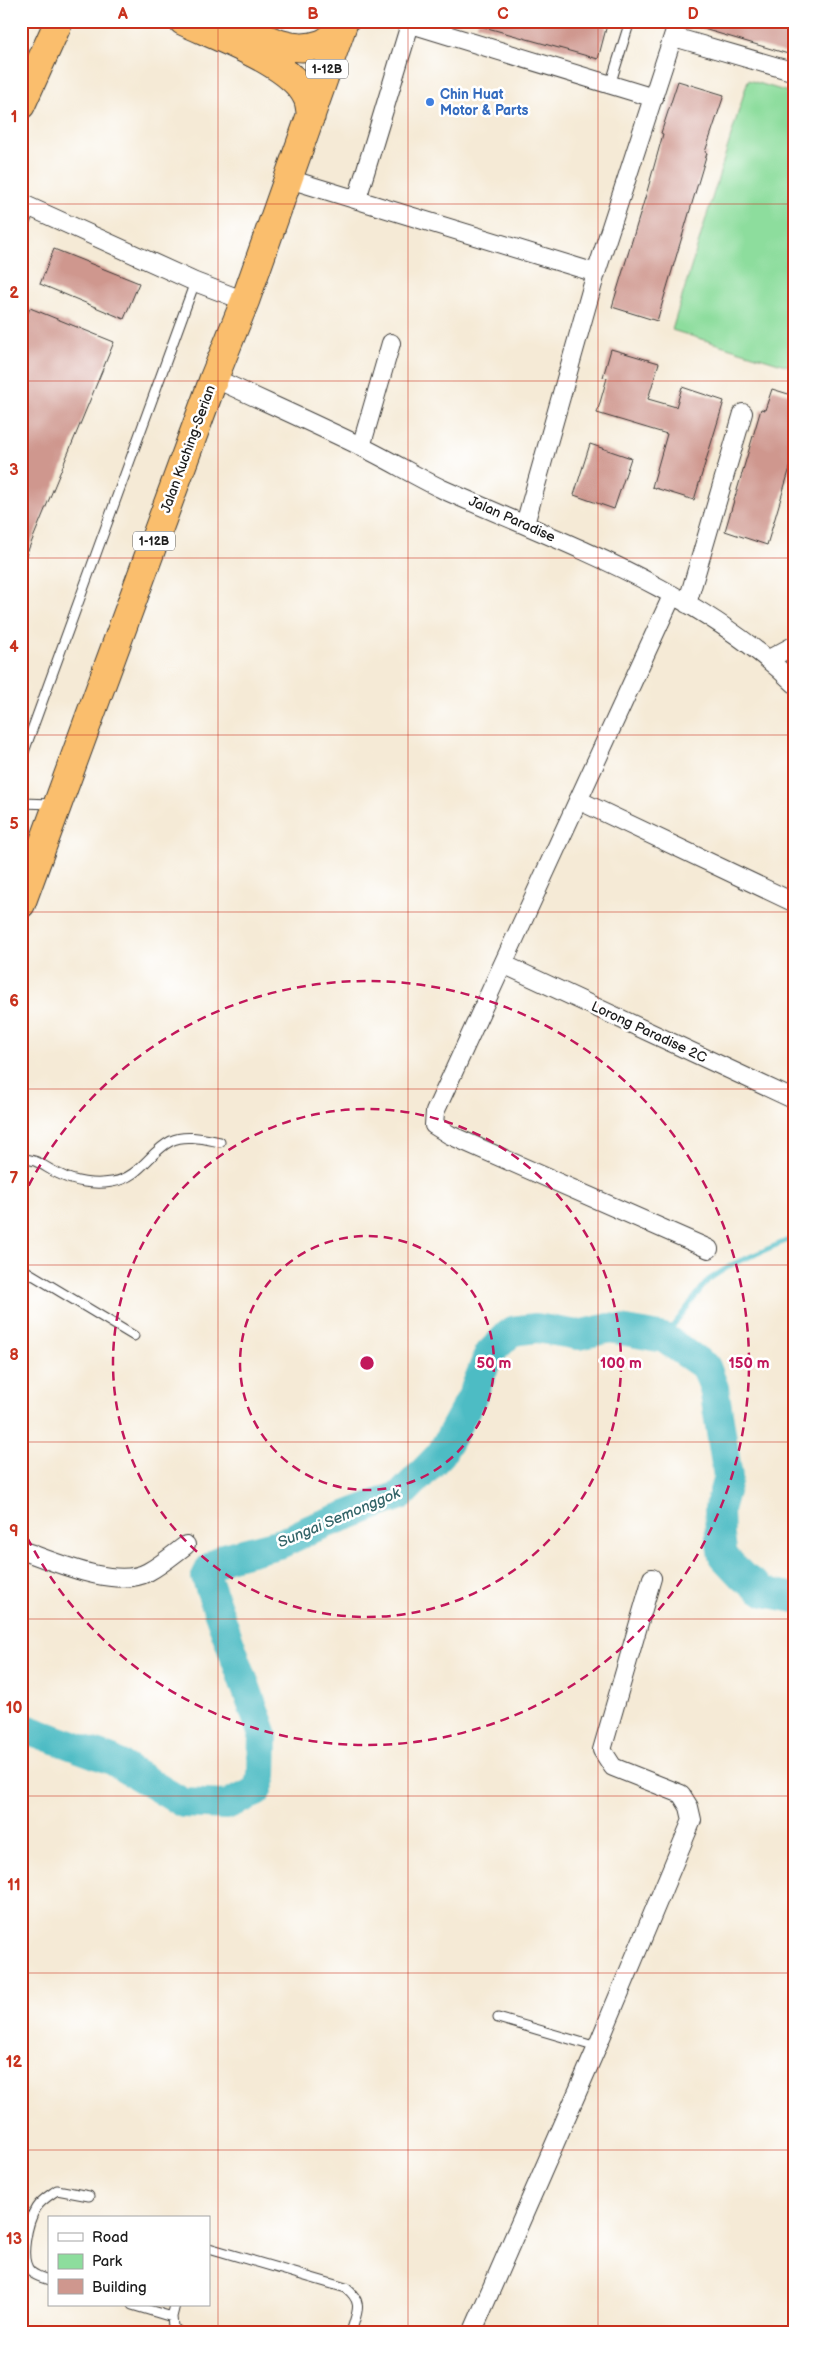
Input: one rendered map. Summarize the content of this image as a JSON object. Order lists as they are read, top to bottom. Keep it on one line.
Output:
{"streets":{"highway":["1-12B","Jalan Kuching-Serian"],"street":["Jalan Paradise","Lorong Paradise 2C"]},"crossings":[["Jalan Kuching-Serian","Jalan Paradise"]],"water":["Sungai Semonggok"],"places":["Chin Huat Motor & Parts"],"legend":["Road","Park","Building"],"grid":{"columns":["A","B","C","D"],"rows":["1","2","3","4","5","6","7","8","9","10","11","12","13"]},"rings":["50 m","100 m","150 m"]}
